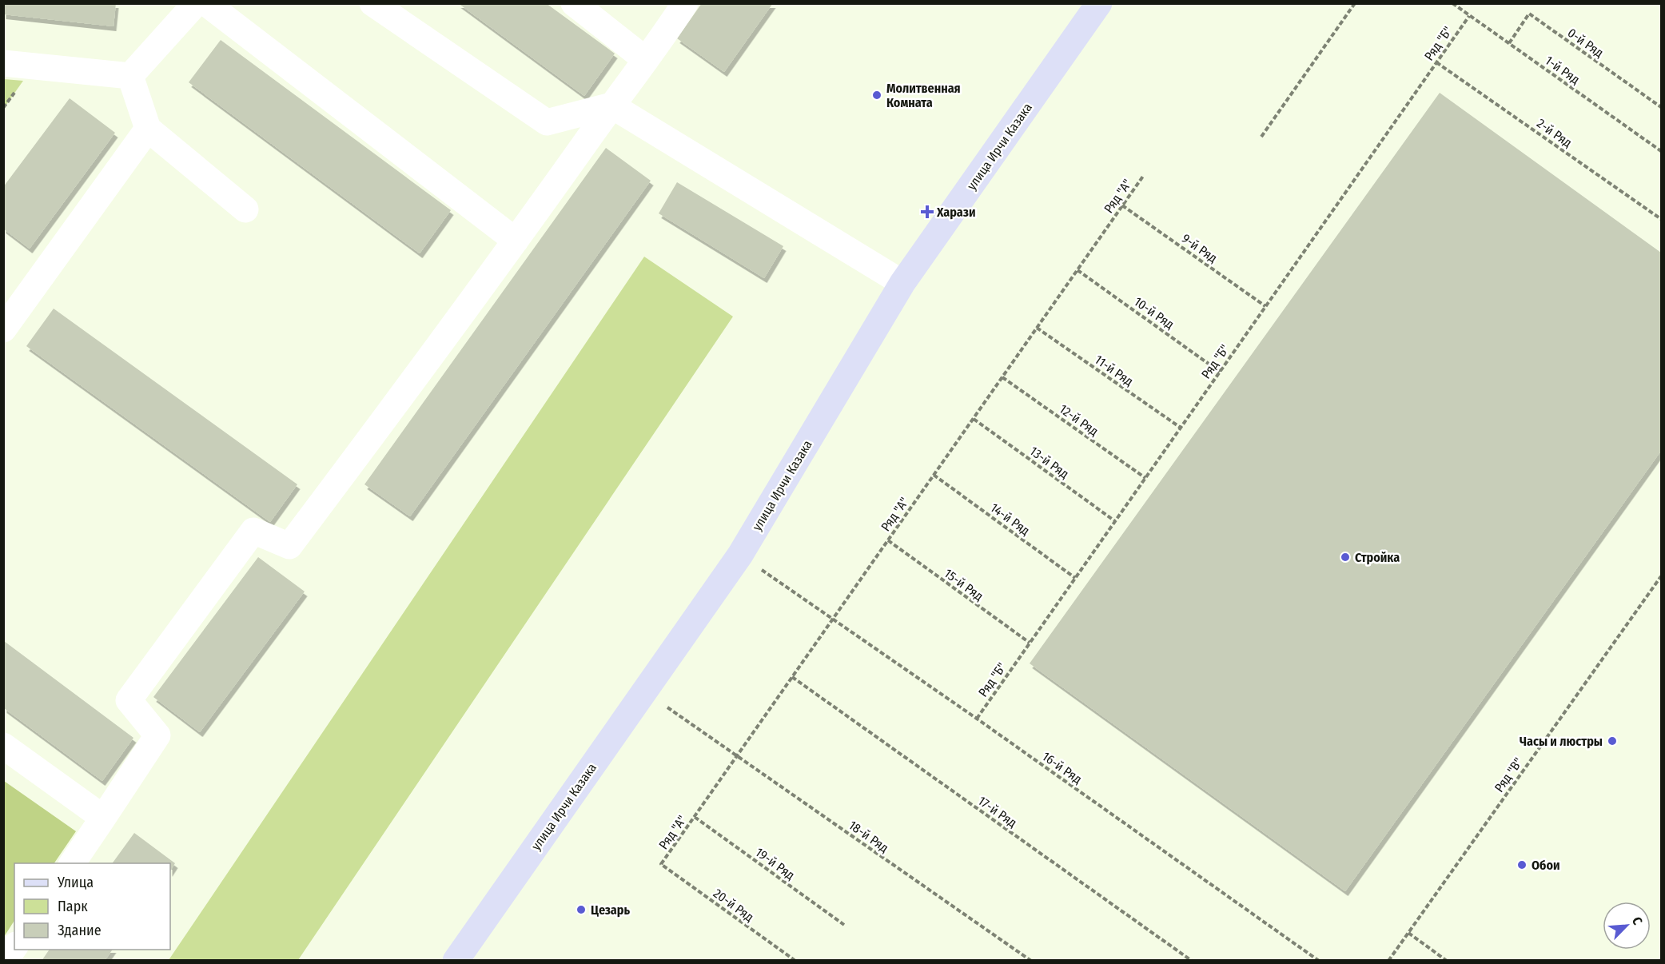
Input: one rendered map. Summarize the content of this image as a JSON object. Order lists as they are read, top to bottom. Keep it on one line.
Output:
{"streets":{"main road":["улица Ирчи Казака"],"path":["0-й Ряд","Ряд \"Б\"","1-й Ряд","2-й Ряд","Ряд \"А\"","9-й Ряд","10-й Ряд","11-й Ряд","12-й Ряд","13-й Ряд","14-й Ряд","15-й Ряд","16-й Ряд","Ряд \"В\"","17-й Ряд","18-й Ряд","19-й Ряд","20-й Ряд"]},"crossings":[["0-й Ряд","1-й Ряд"],["Ряд \"Б\"","1-й Ряд"],["Ряд \"Б\"","2-й Ряд"],["Ряд \"Б\"","9-й Ряд"],["Ряд \"Б\"","10-й Ряд"],["Ряд \"Б\"","11-й Ряд"],["Ряд \"Б\"","12-й Ряд"],["Ряд \"Б\"","13-й Ряд"],["Ряд \"Б\"","14-й Ряд"],["Ряд \"Б\"","15-й Ряд"],["Ряд \"Б\"","16-й Ряд"],["улица Ирчи Казака","16-й Ряд"],["улица Ирчи Казака","18-й Ряд"],["Ряд \"А\"","9-й Ряд"],["Ряд \"А\"","10-й Ряд"],["Ряд \"А\"","11-й Ряд"],["Ряд \"А\"","12-й Ряд"],["Ряд \"А\"","13-й Ряд"],["Ряд \"А\"","14-й Ряд"],["Ряд \"А\"","15-й Ряд"],["Ряд \"А\"","16-й Ряд"],["Ряд \"А\"","17-й Ряд"],["Ряд \"А\"","18-й Ряд"],["Ряд \"А\"","19-й Ряд"],["Ряд \"А\"","20-й Ряд"]],"places":{"other":["Молитвенная Комната","Стройка","Часы и люстры","Обои","Цезарь"],"health":["Харази"]},"legend":["Улица","Парк","Здание"],"north":"top right"}
